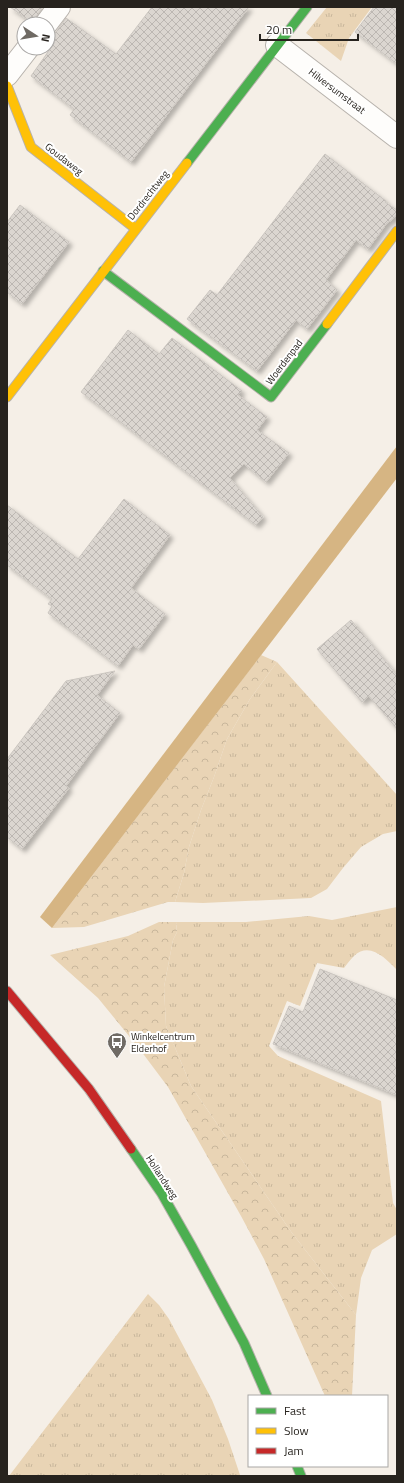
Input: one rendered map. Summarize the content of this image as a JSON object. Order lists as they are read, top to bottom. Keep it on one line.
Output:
{"streets":{"street":["Hilversumstraat","Goudaweg","Dordrechtweg","Woerdenpad","Hollandweg"]},"crossings":[["Hilversumstraat","Dordrechtweg"],["Goudaweg","Dordrechtweg"],["Dordrechtweg","Woerdenpad"]],"places":{"bus stop":["Winkelcentrum Elderhof"]},"legend":["Fast","Slow","Jam"],"scale_bar":"20 m","north":"right"}
